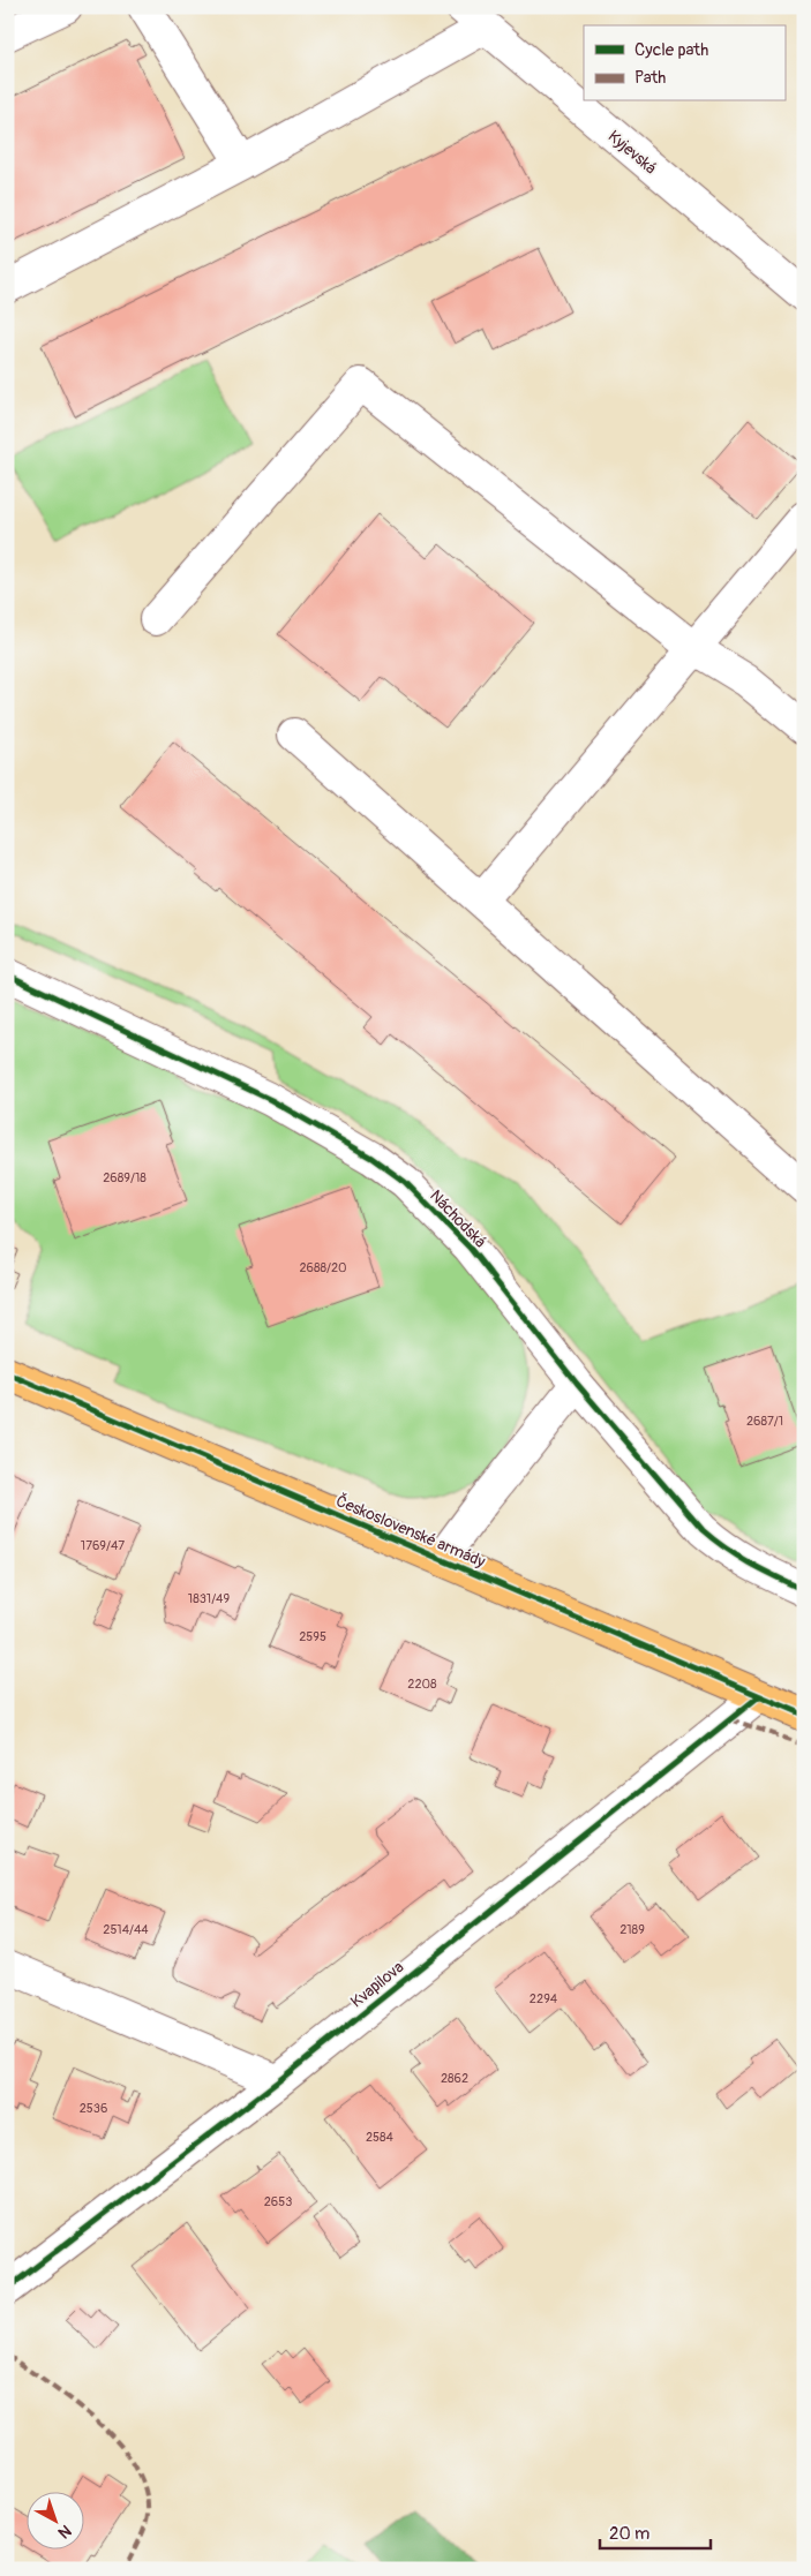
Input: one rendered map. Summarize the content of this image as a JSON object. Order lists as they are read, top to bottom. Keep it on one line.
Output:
{"streets":{"main road":["Československé armády"],"street":["Kyjevská","Náchodská","Kvapilova"]},"crossings":[["Československé armády","Kvapilova"]],"house_numbers":["2689/18","2688/20","2687/1","1769/47","1831/49","2595","2208","2514/44","2189","2294","2862","2536","2584","2653"],"legend":["Cycle path","Path"],"scale_bar":"20 m","north":"bottom right"}
